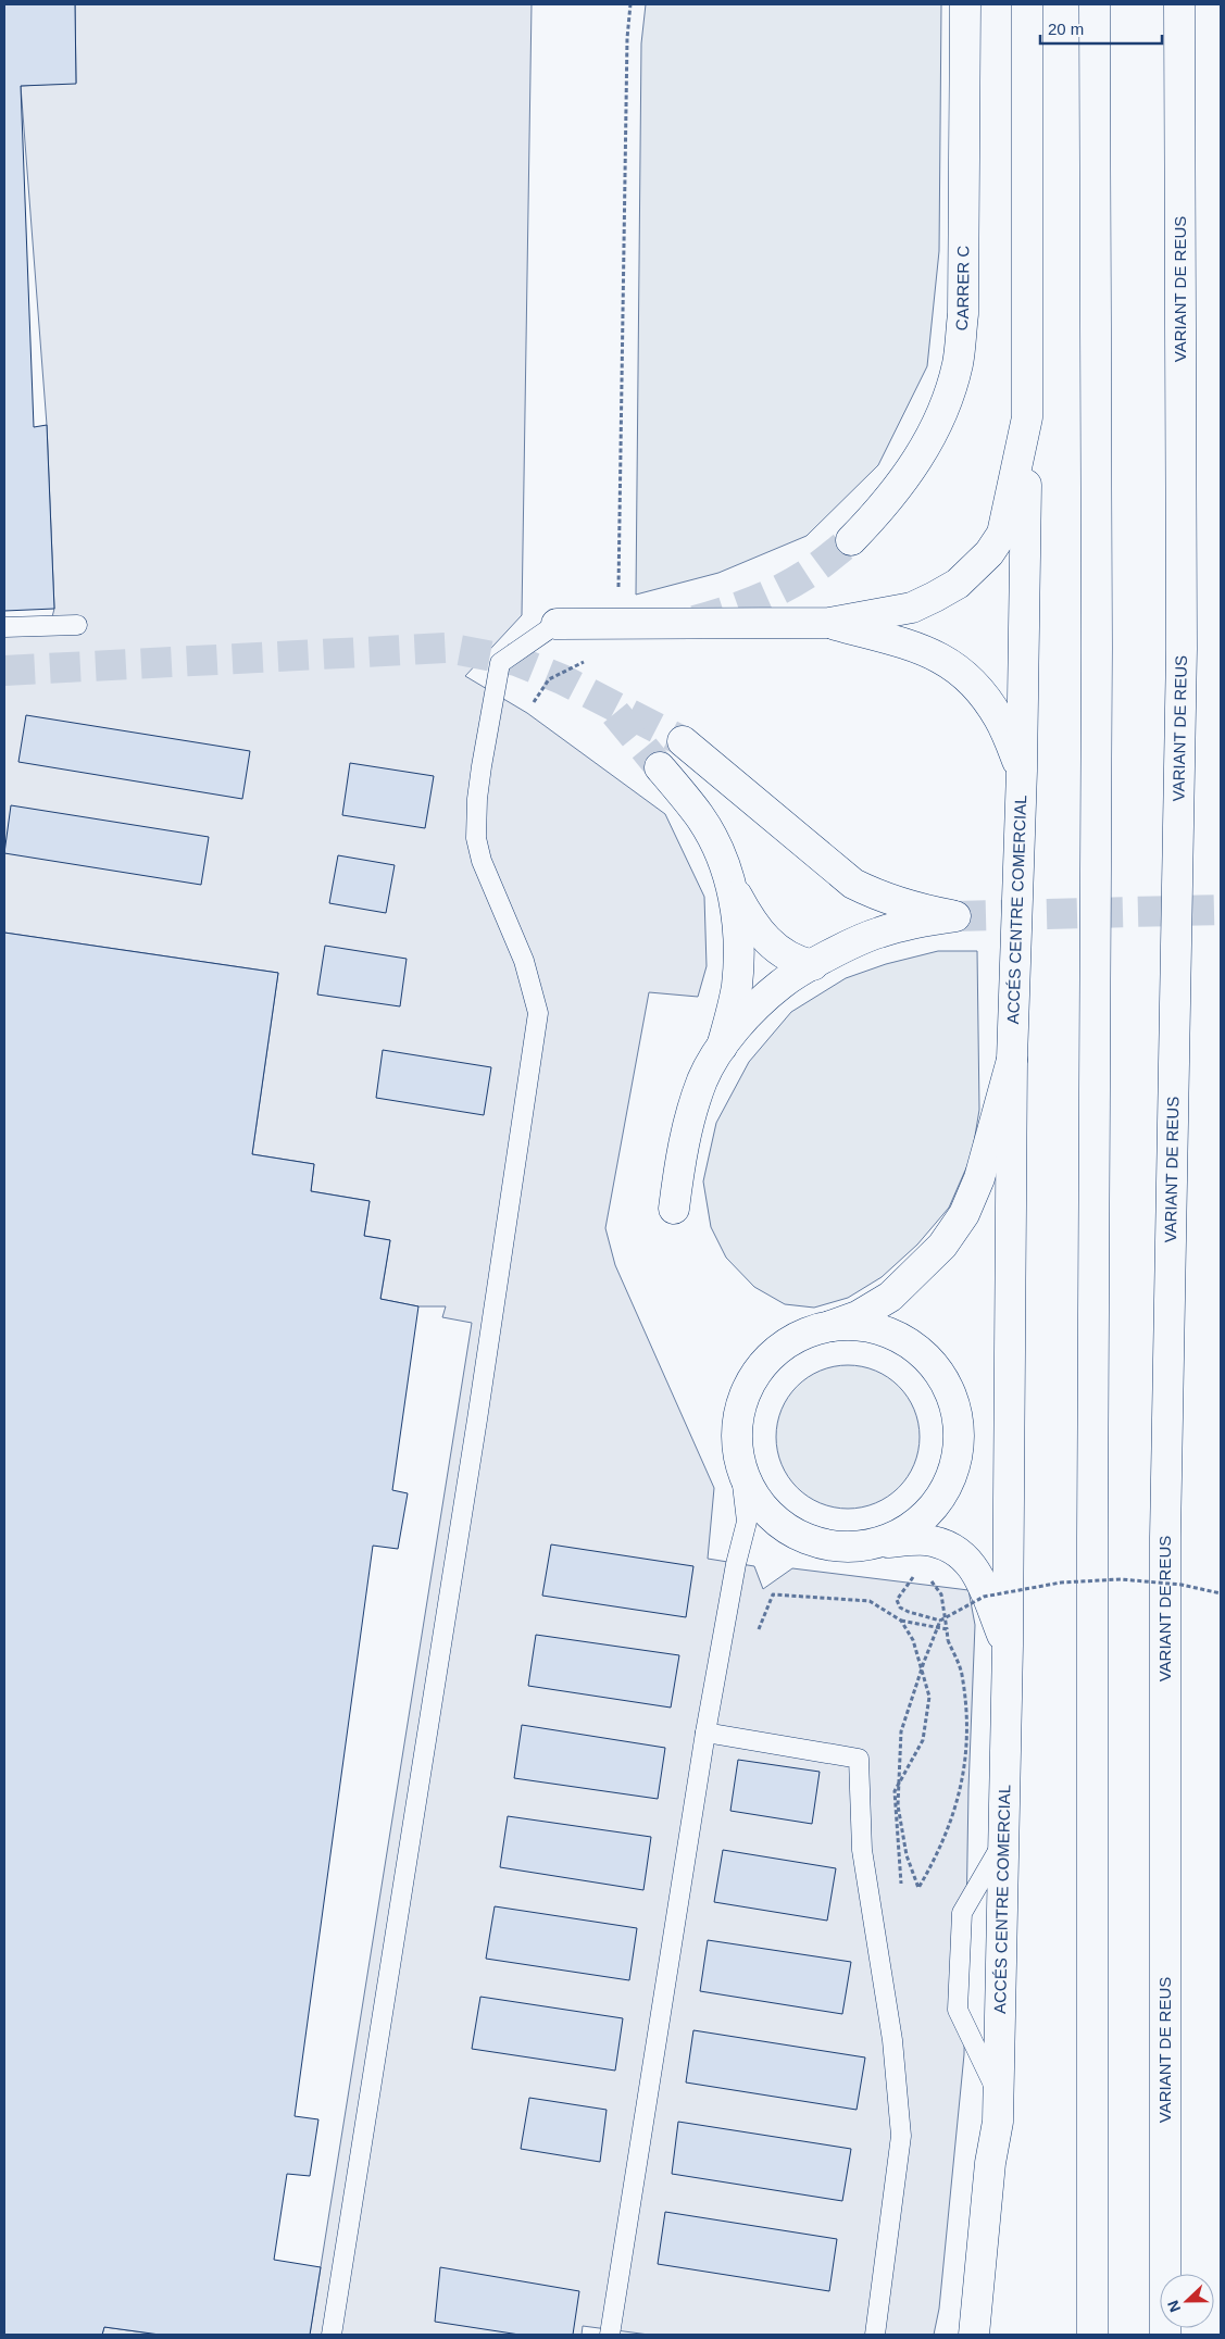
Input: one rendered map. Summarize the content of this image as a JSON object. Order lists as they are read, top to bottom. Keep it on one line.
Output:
{"streets":{"main road":["CARRER C","VARIANT DE REUS","ACCÉS CENTRE COMERCIAL"]},"scale_bar":"20 m","north":"left"}
